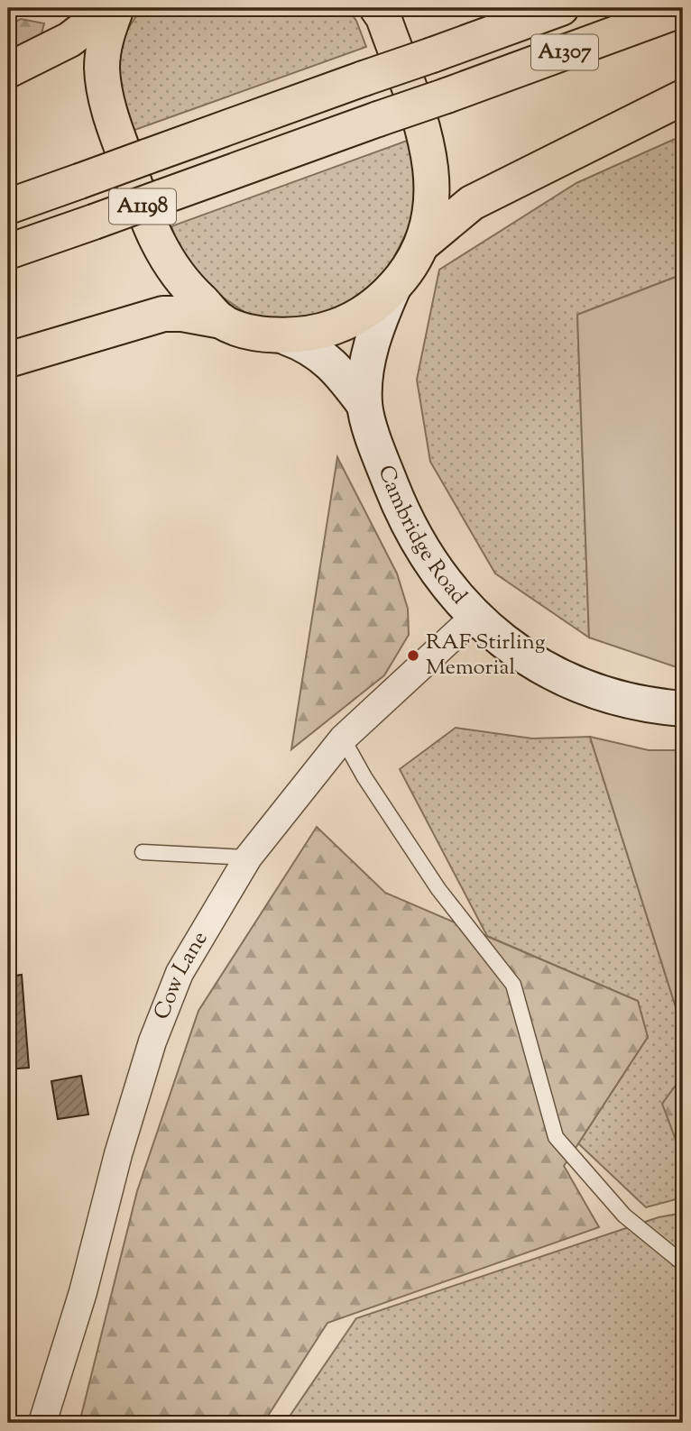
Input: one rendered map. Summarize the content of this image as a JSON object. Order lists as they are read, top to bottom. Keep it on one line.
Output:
{"streets":{"main road":["A1307","A1198","Cambridge Road"],"street":["Cow Lane"]},"crossings":[["A1198","Cambridge Road"],["Cambridge Road","Cow Lane"]],"places":["RAF Stirling Memorial"]}
